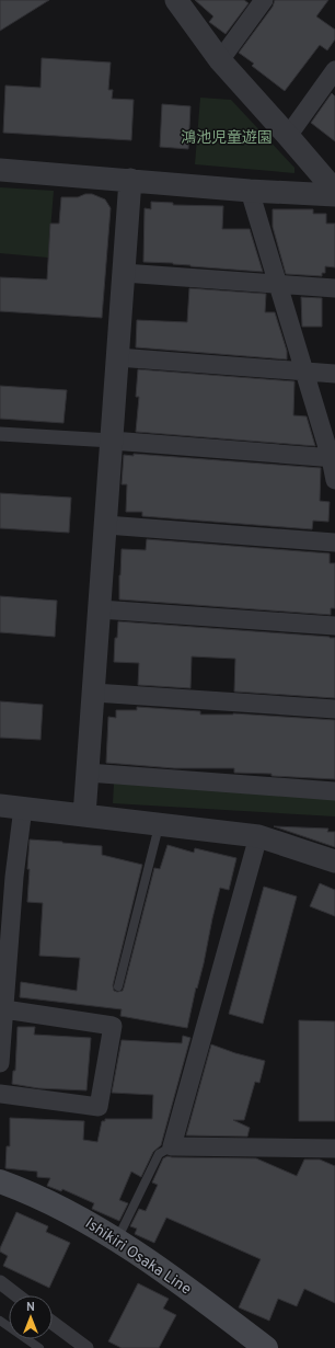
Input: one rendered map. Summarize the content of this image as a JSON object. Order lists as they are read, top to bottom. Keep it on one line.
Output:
{"streets":{"main road":["Ishikiri Osaka Line"]},"parks":["鴻池児童遊園"],"north":"top"}
